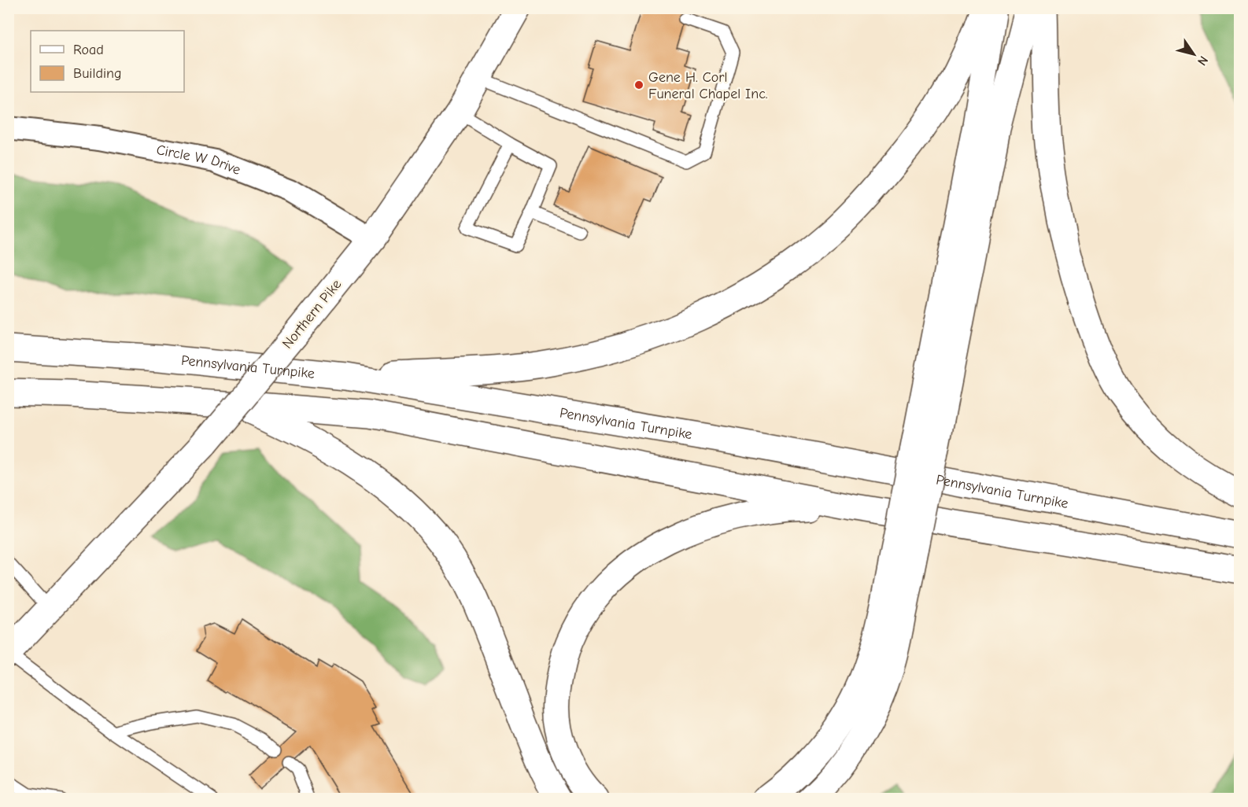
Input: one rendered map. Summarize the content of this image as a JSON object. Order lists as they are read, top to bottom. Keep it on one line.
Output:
{"streets":{"main road":["Northern Pike","Pennsylvania Turnpike"],"street":["Circle W Drive"]},"crossings":[["Circle W Drive","Northern Pike"]],"places":["Gene H. Corl Funeral Chapel Inc."],"legend":["Road","Building"],"north":"bottom right"}
